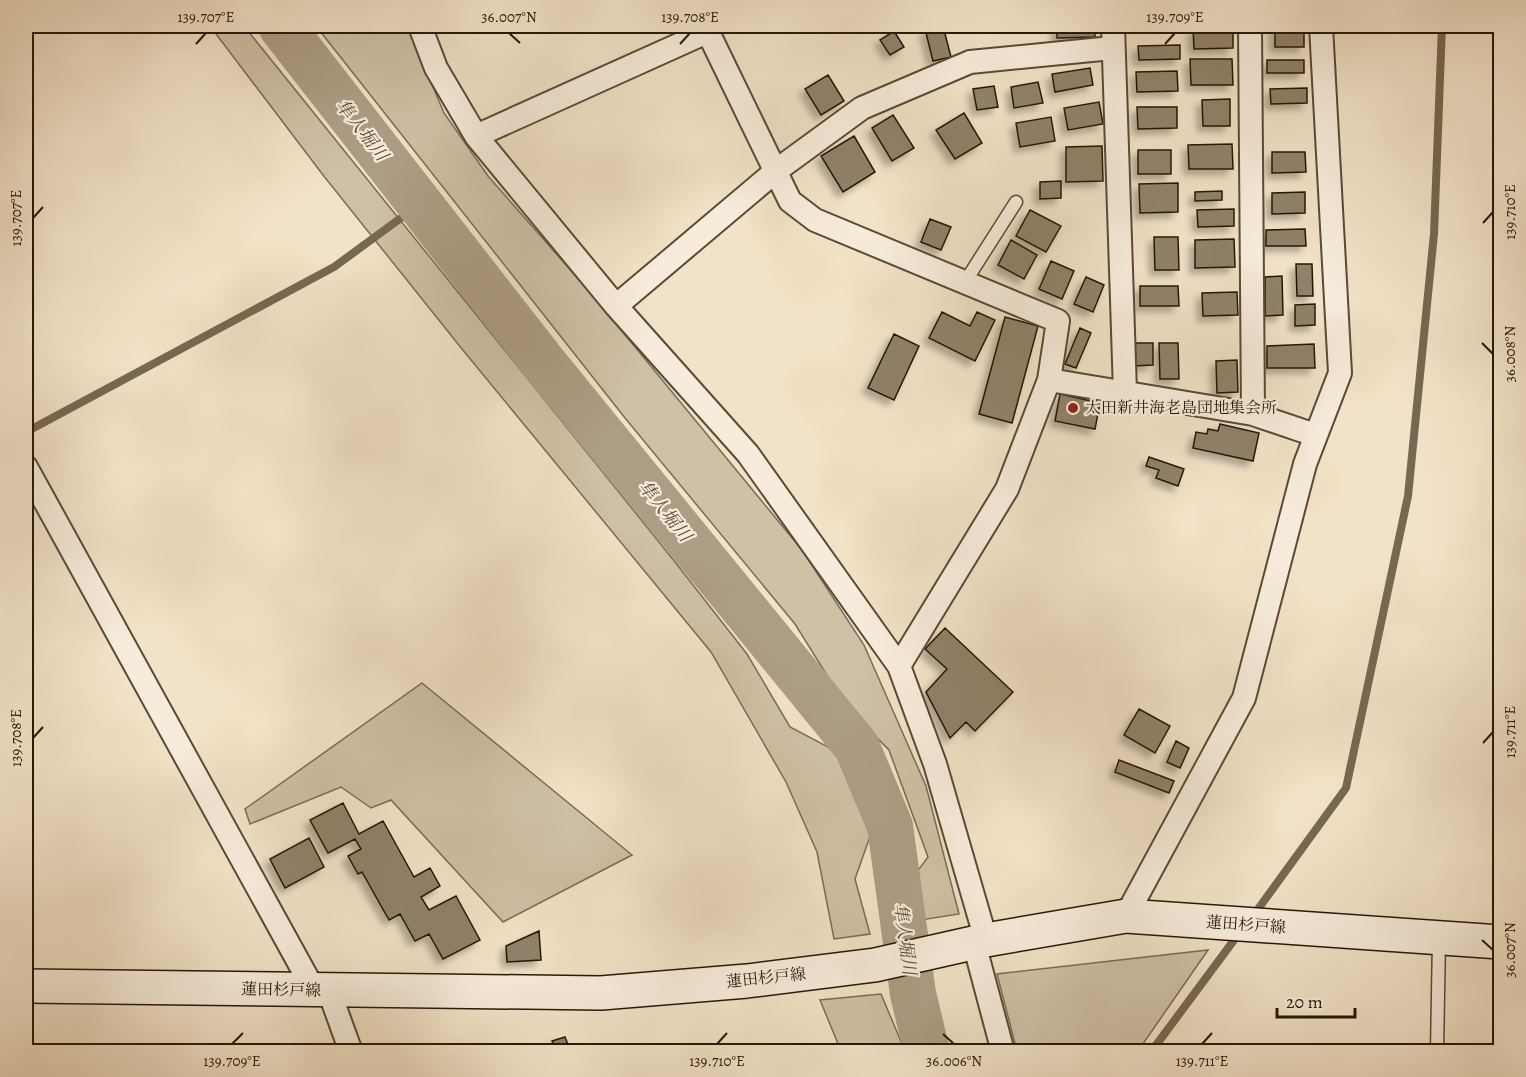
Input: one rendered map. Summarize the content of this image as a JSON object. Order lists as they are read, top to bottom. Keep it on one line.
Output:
{"streets":{"main road":["蓮田杉戸線"]},"water":["隼人堀川"],"places":["太田新井海老島団地集会所"],"scale_bar":"20 m","coordinates":["139.707°E","36.007°N","139.708°E","139.709°E","139.710°E","36.008°N","139.711°E","36.006°N"]}
